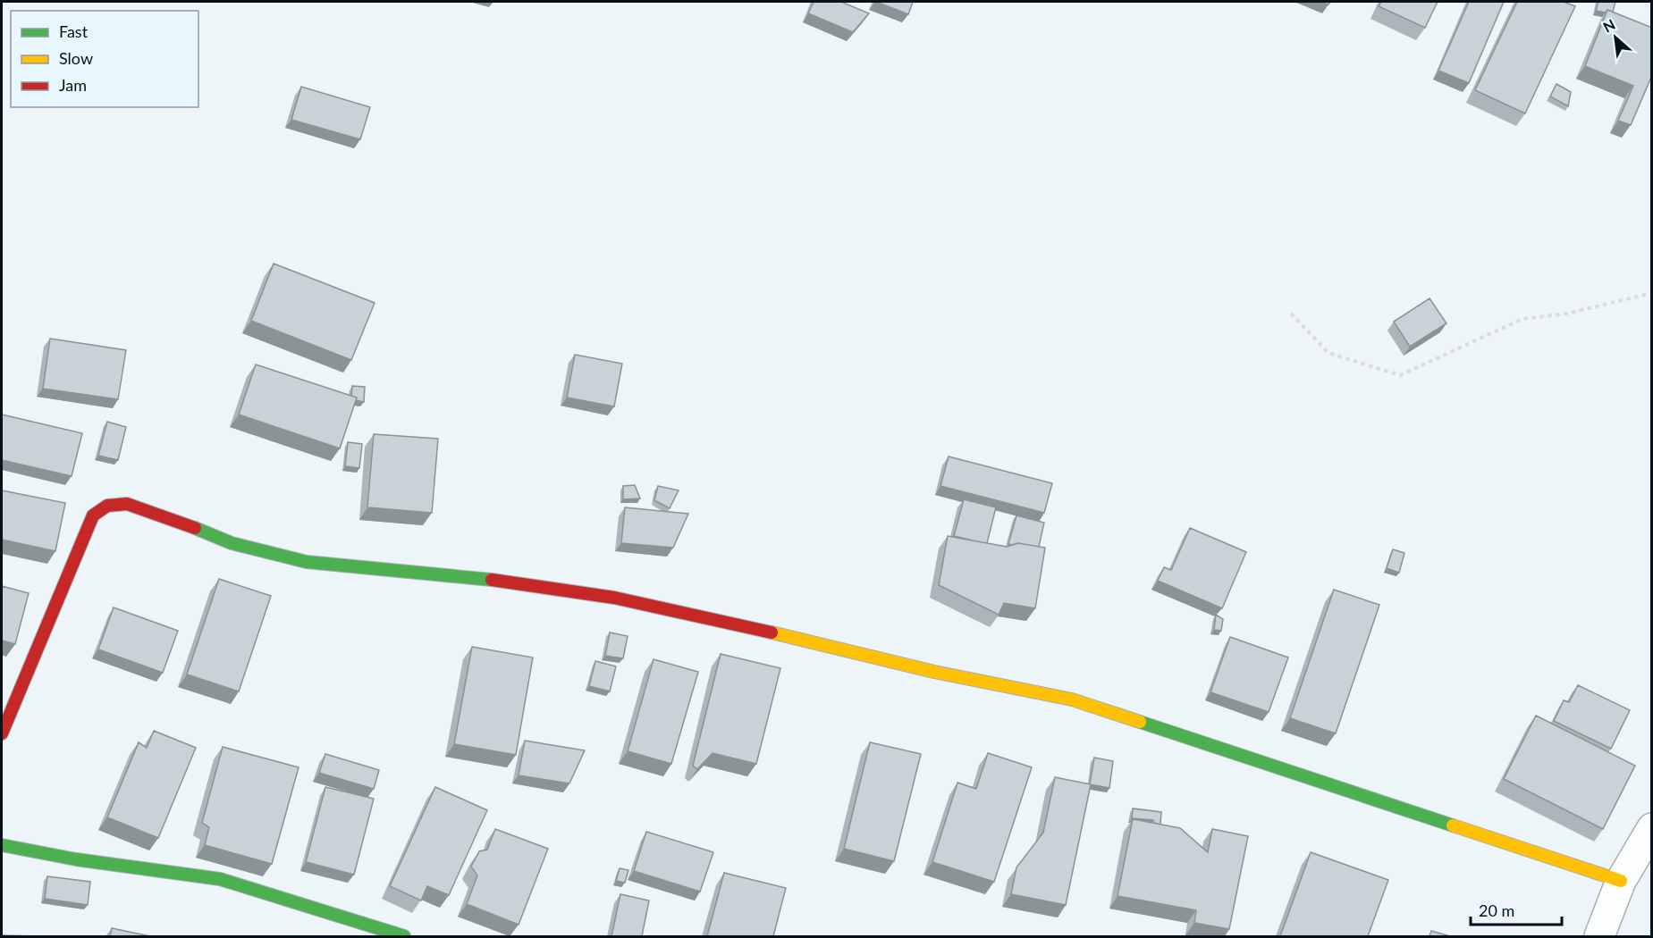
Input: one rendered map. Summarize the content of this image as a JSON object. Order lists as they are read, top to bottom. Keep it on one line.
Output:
{"legend":["Fast","Slow","Jam"],"scale_bar":"20 m","north":"top left"}
